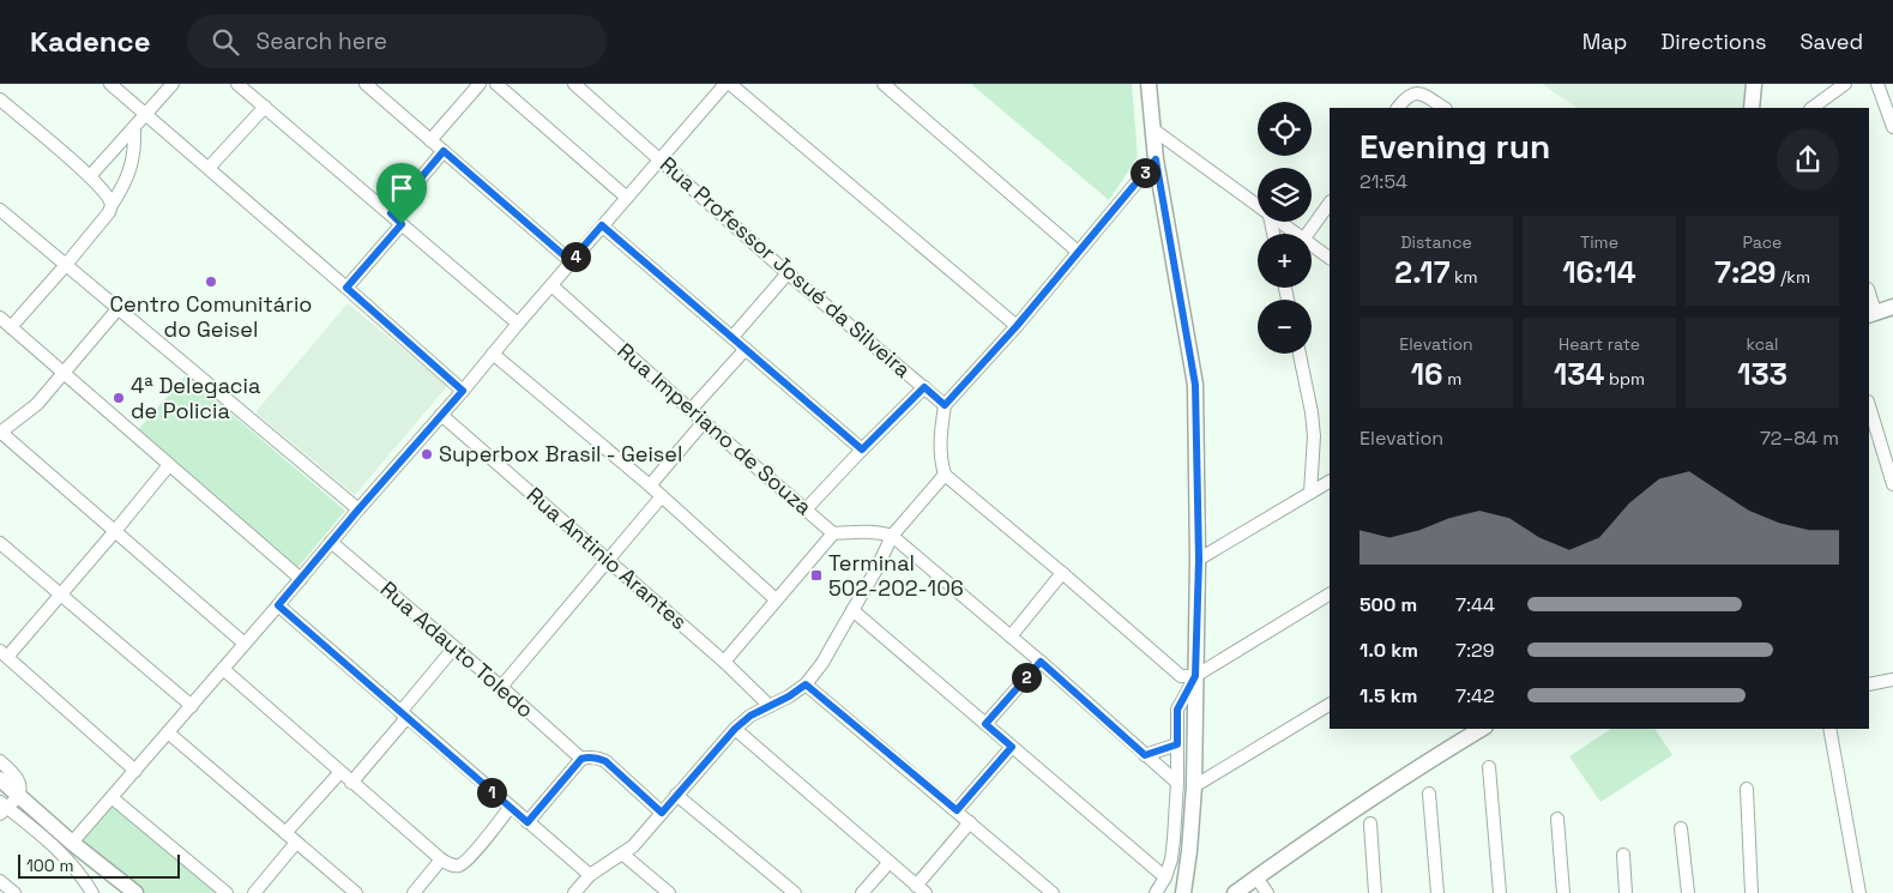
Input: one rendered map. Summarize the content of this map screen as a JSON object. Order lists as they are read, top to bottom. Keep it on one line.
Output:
{"streets":{"street":["Rua Professor Josué da Silveira","Rua Imperiano de Souza","Rua Antinio Arantes","Rua Adauto Toledo"]},"places":{"other":["Centro Comunitário do Geisel","4ª Delegacia de Policia","Superbox Brasil - Geisel"],"transit":["Terminal 502-202-106"]},"scale_bar":"100 m","page":{"header":"Kadence","search":"Search here","nav":["Map","Directions","Saved"],"map_buttons":["+","−"],"heading":["Evening run","21:54"],"pins":["3","4","2","1"],"stats":[["Distance","2.17 km"],["Time","16:14"],["Pace","7:29 /km"],["Elevation","16 m"],["Heart rate","134 bpm"],["kcal","133"]],"chart":["Elevation","72–84 m"],"list":[{"name":"500 m","note":"7:44"},{"name":"1.0 km","note":"7:29"},{"name":"1.5 km","note":"7:42"}],"scale":"100 m"}}
